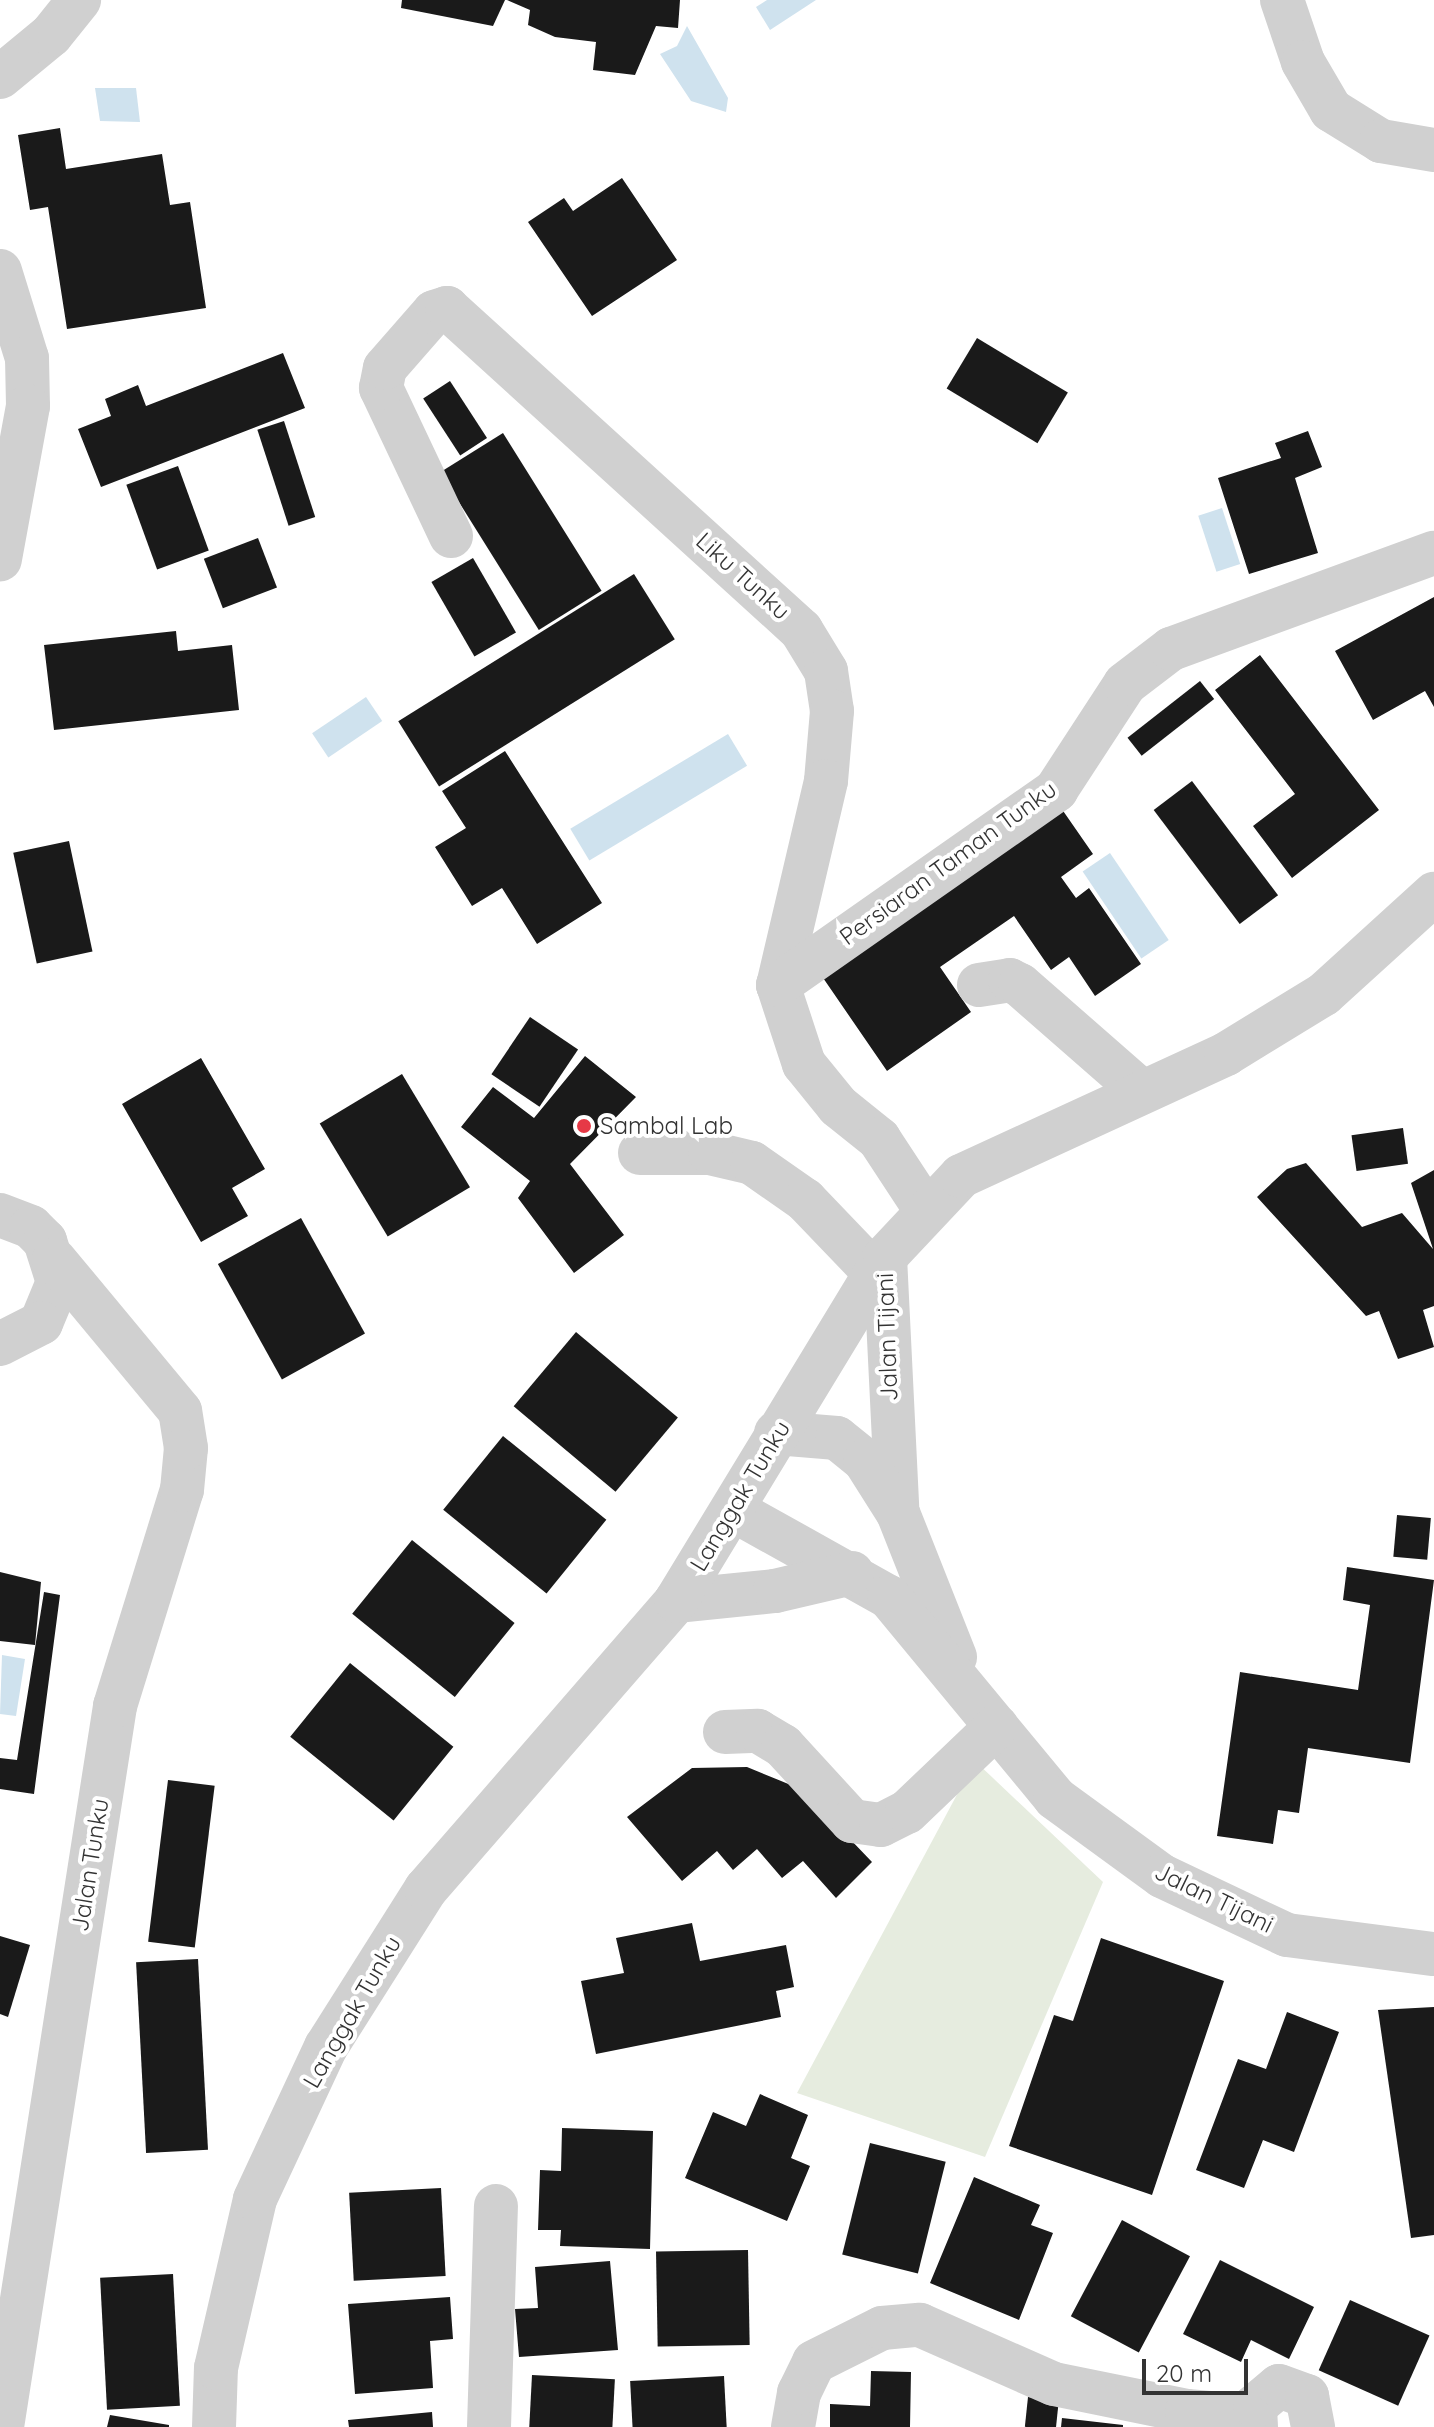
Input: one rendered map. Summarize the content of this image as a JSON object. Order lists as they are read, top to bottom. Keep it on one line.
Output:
{"streets":{"street":["Liku Tunku","Persiaran Taman Tunku","Jalan Tijani","Langgak Tunku","Jalan Tunku"]},"crossings":[["Liku Tunku","Persiaran Taman Tunku"],["Jalan Tijani","Langgak Tunku"]],"places":["Sambal Lab"],"scale_bar":"20 m"}
